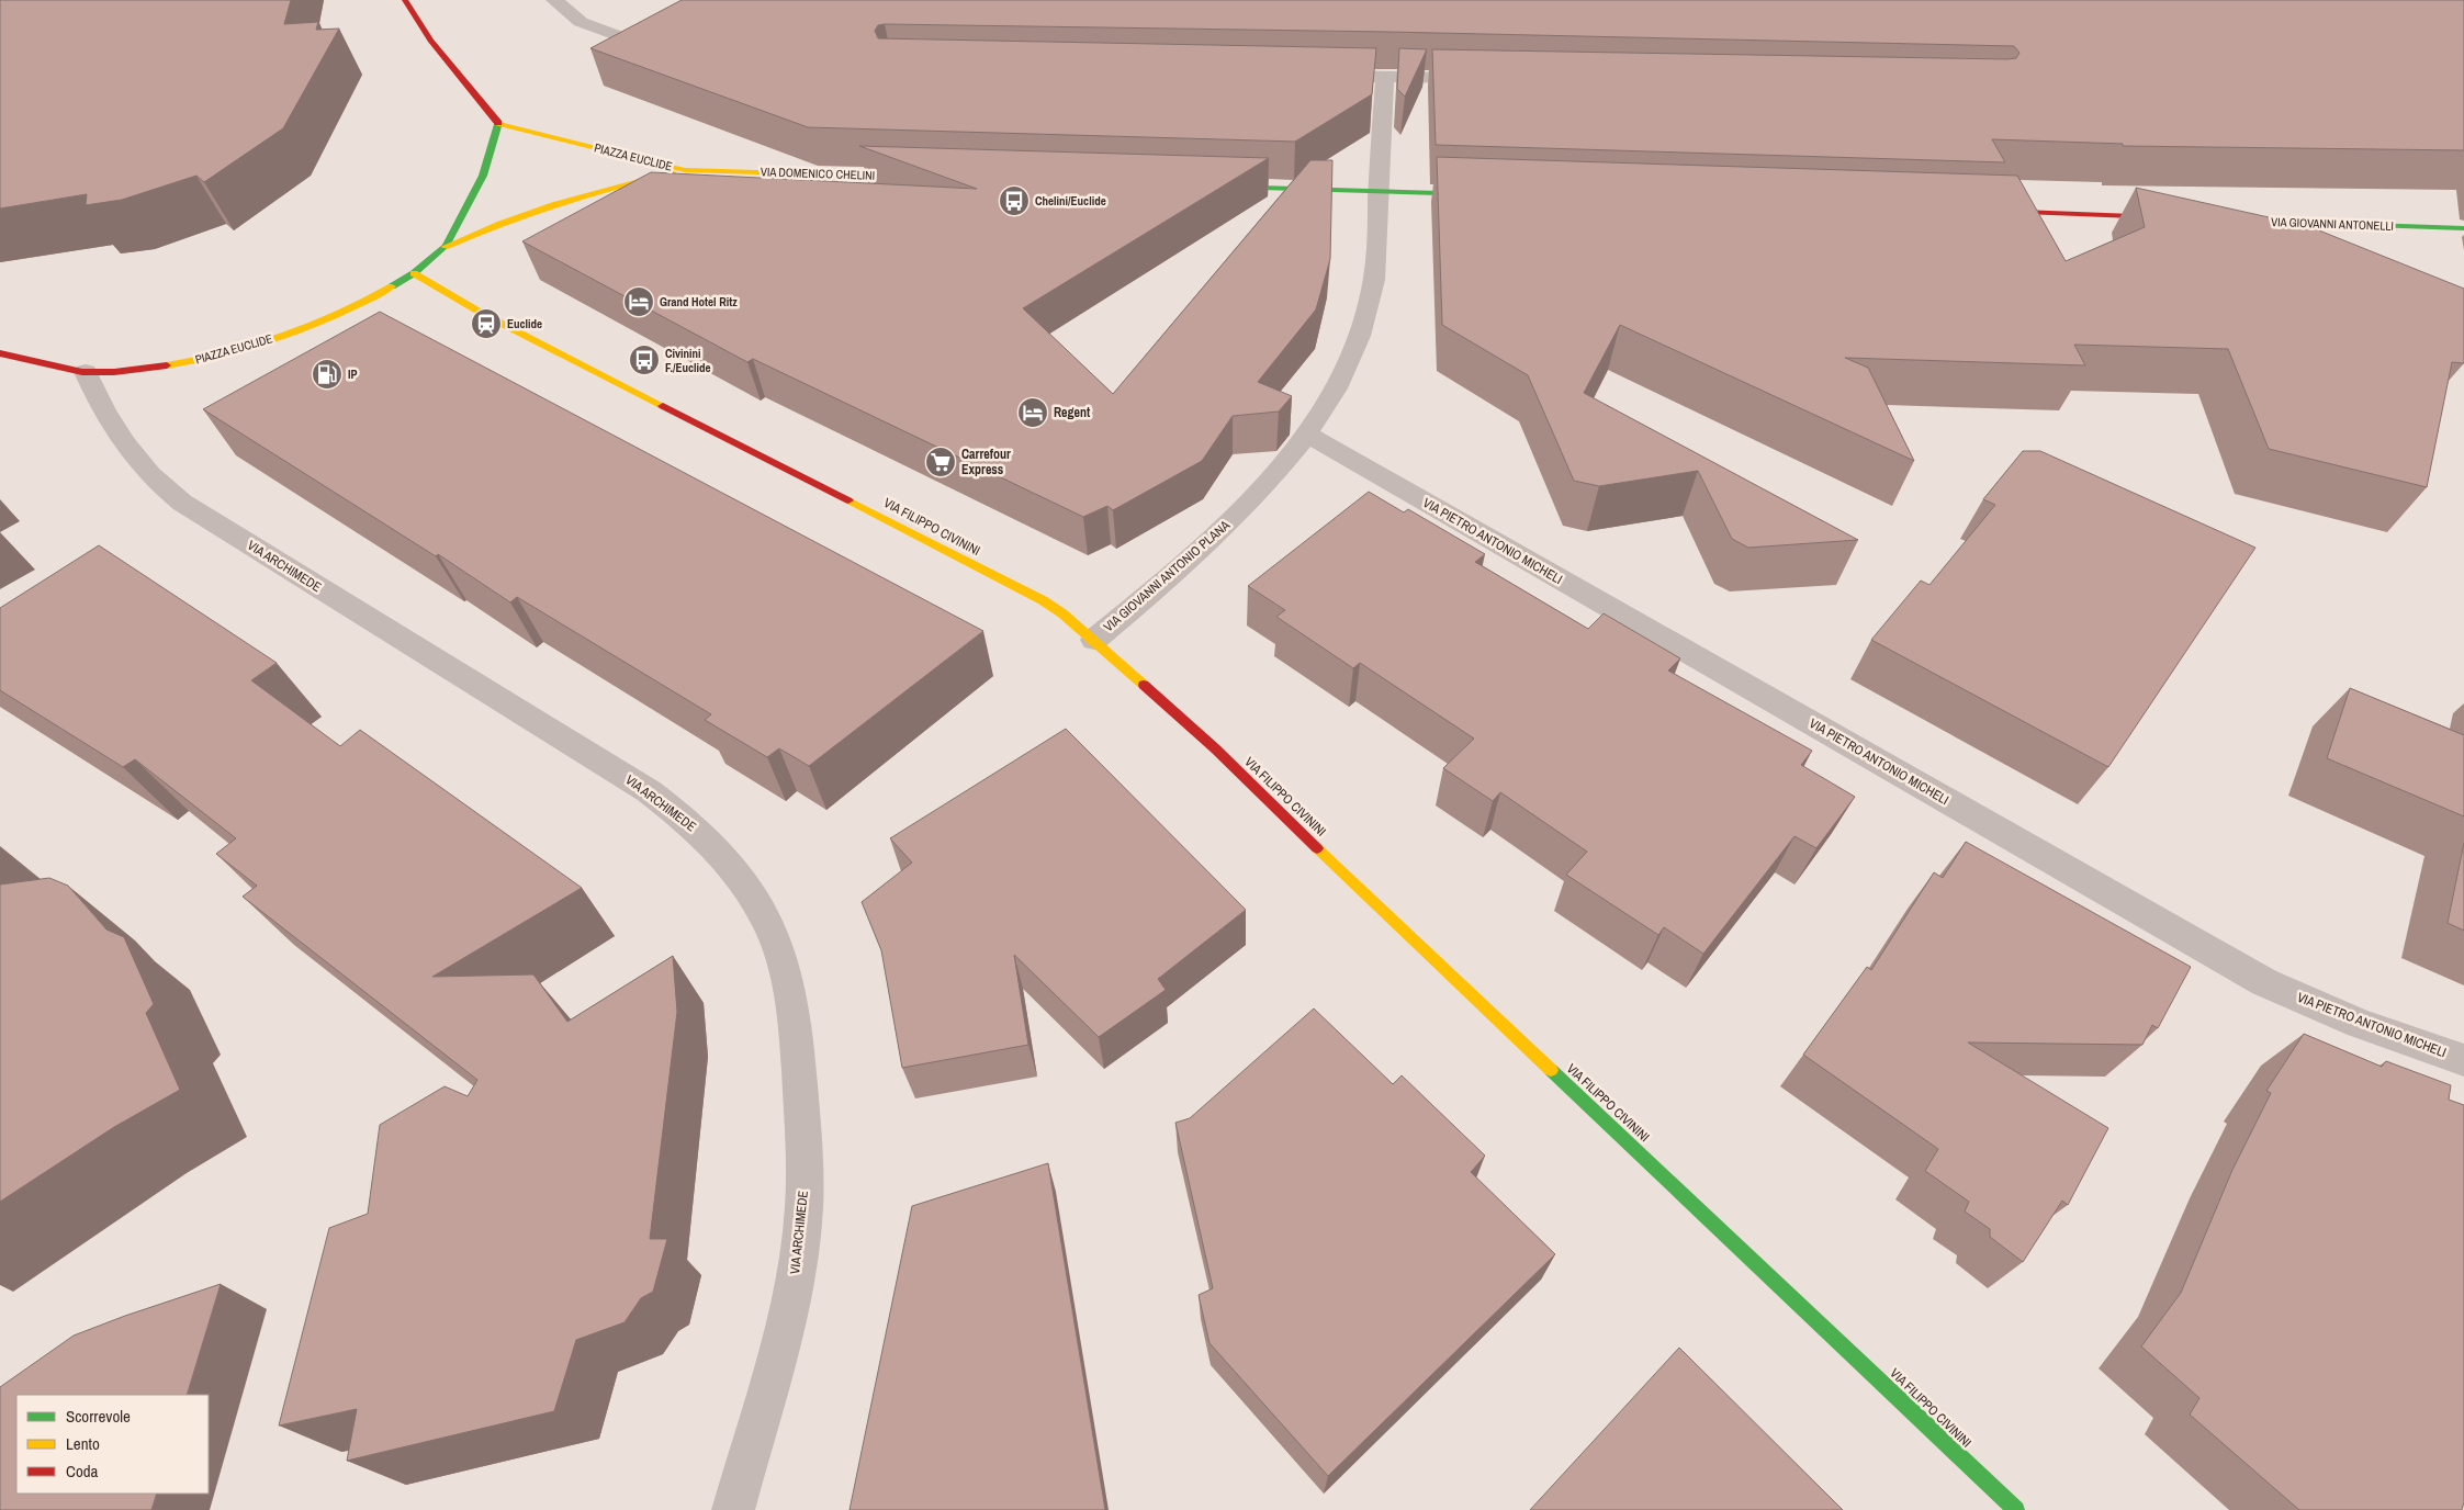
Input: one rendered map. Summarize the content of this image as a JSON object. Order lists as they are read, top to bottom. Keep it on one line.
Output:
{"streets":{"street":["PIAZZA EUCLIDE","VIA DOMENICO CHELINI","VIA GIOVANNI ANTONELLI","VIA FILIPPO CIVININI","VIA PIETRO ANTONIO MICHELI","VIA ARCHIMEDE","VIA GIOVANNI ANTONIO PLANA"]},"crossings":[["PIAZZA EUCLIDE","VIA DOMENICO CHELINI"],["PIAZZA EUCLIDE","VIA FILIPPO CIVININI"],["PIAZZA EUCLIDE","VIA ARCHIMEDE"],["VIA FILIPPO CIVININI","VIA GIOVANNI ANTONIO PLANA"],["VIA PIETRO ANTONIO MICHELI","VIA GIOVANNI ANTONIO PLANA"]],"places":{"bus stop":["Chelini/Euclide","Civinini F./Euclide"],"hotel":["Grand Hotel Ritz","Regent"],"station":["Euclide"],"fuel station":["IP"],"supermarket":["Carrefour Express"]},"legend":["Scorrevole","Lento","Coda"]}
